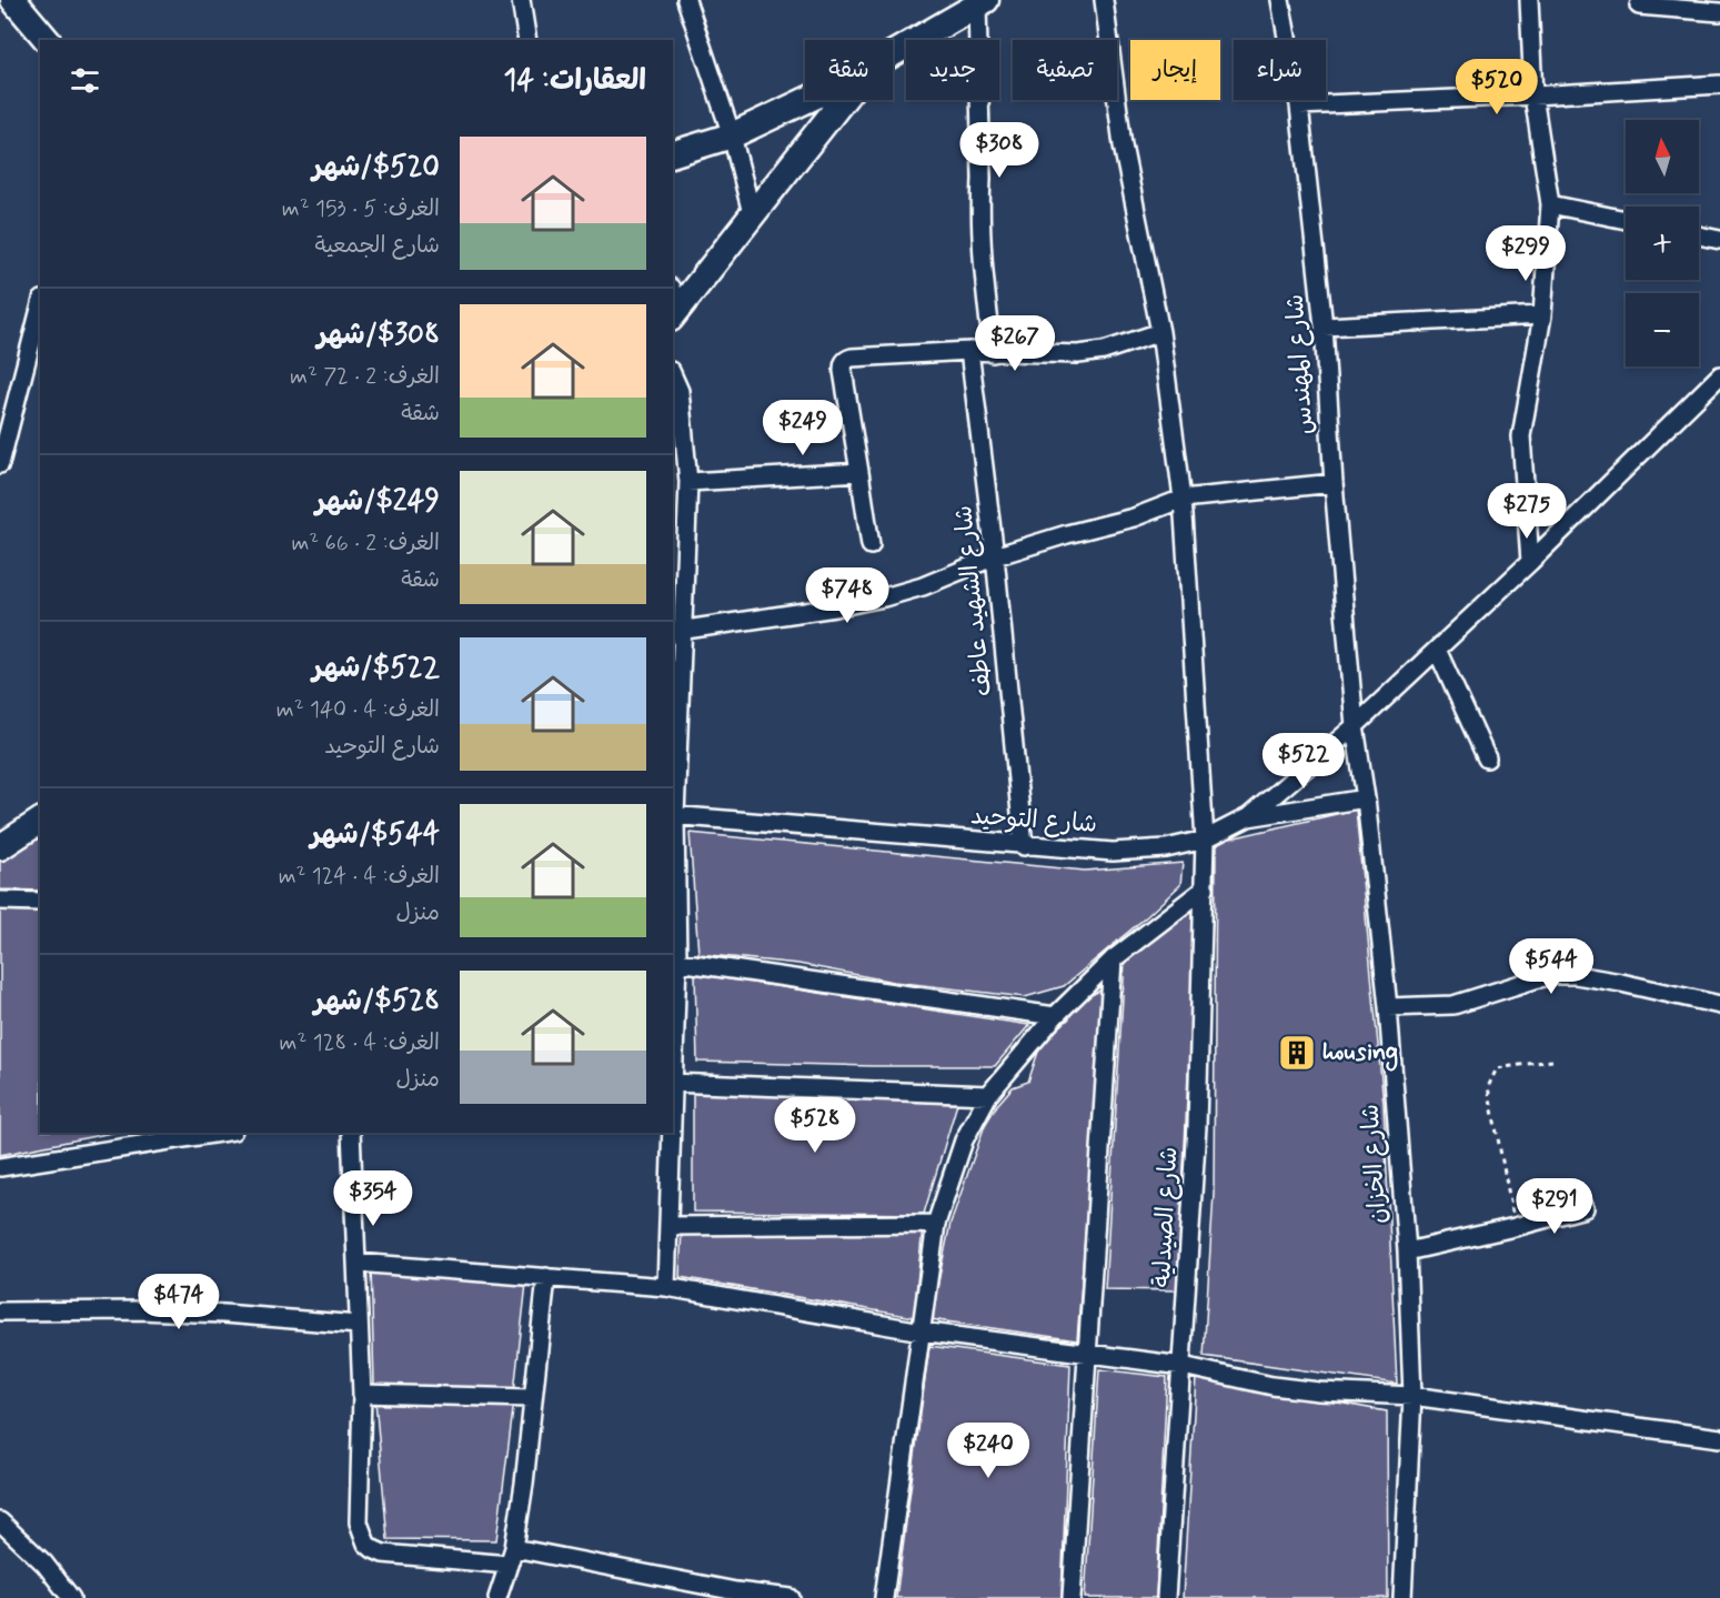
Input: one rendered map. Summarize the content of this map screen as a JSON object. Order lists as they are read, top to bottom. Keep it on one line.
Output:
{"streets":{"street":["شارع المهندس","شارع الشهيد عاطف","شارع التوحيد","شارع الخزان","شارع الصيدلية"]},"crossings":[["شارع المهندس","شارع التوحيد"],["شارع المهندس","شارع الخزان"],["شارع الشهيد عاطف","شارع التوحيد"],["شارع التوحيد","شارع الخزان"],["شارع التوحيد","شارع الصيدلية"]],"places":{"building":["housing"]},"north":"top","page":{"chip":["شراء","إيجار","تصفية","جديد","شقة"],"heading":"العقارات: 14","price":["$520","$308","$299","$267","$249","$275","$748","$522","$544","$528","$354","$291","$474","$240"],"map_buttons":["+","−"],"list":[{"name":"$520/شهر","note":"الغرف: 5 · 153 m² · شارع الجمعية"},{"name":"$308/شهر","note":"الغرف: 2 · 72 m² · شقة"},{"name":"$249/شهر","note":"الغرف: 2 · 66 m² · شقة"},{"name":"$522/شهر","note":"الغرف: 4 · 140 m² · شارع التوحيد"},{"name":"$544/شهر","note":"الغرف: 4 · 124 m² · منزل"},{"name":"$528/شهر","note":"الغرف: 4 · 128 m² · منزل"}]}}
